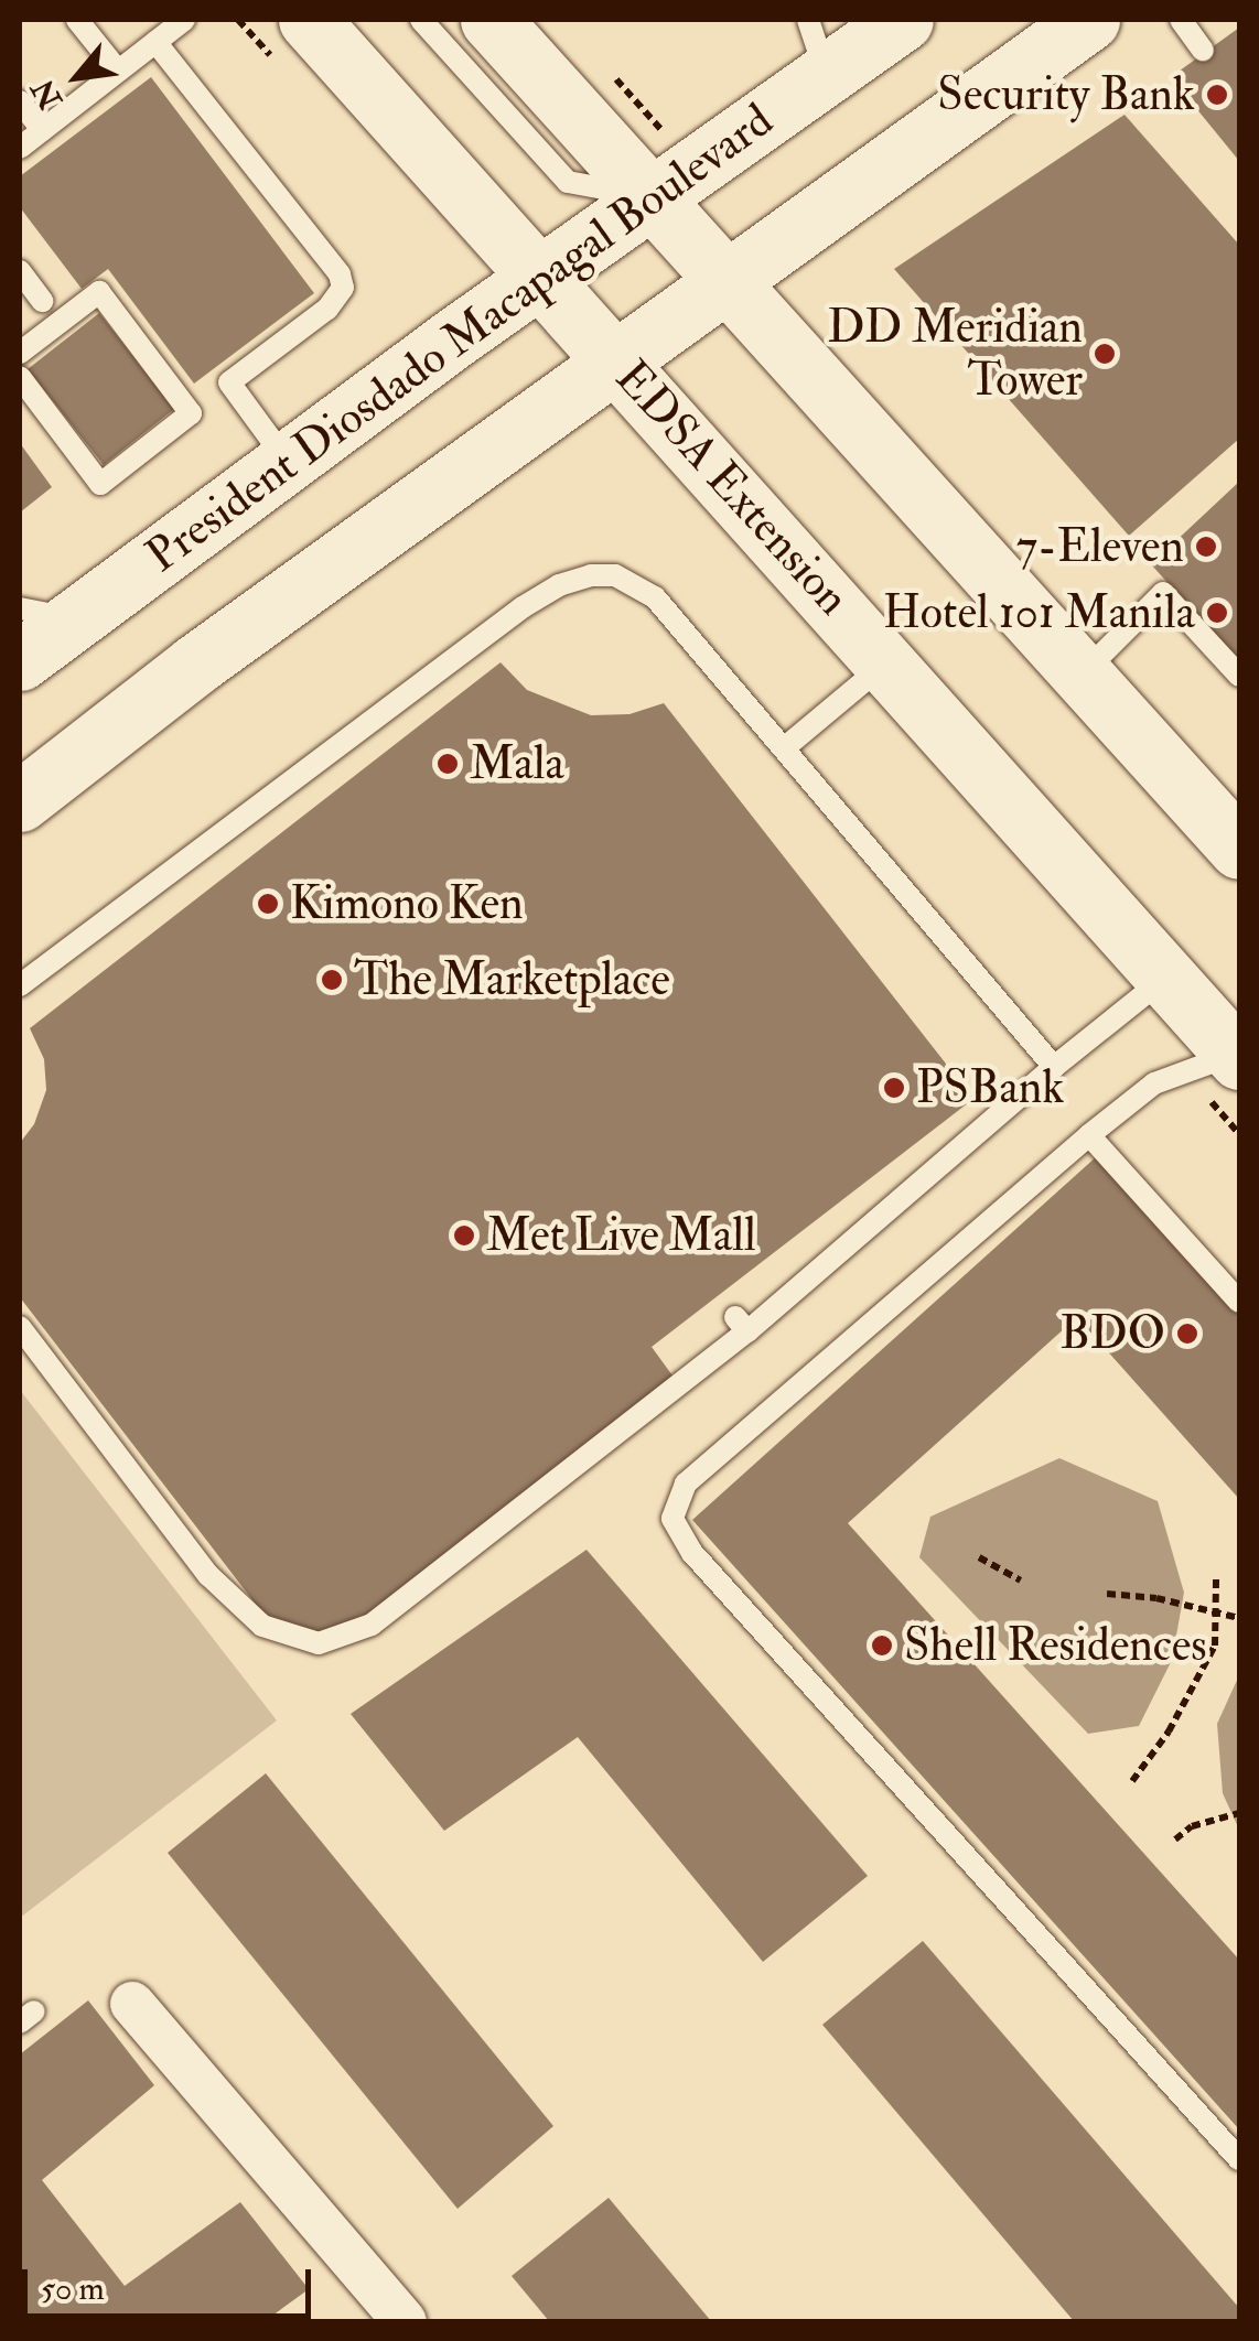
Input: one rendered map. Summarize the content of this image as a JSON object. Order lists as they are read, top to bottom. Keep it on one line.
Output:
{"streets":{"main road":["President Diosdado Macapagal Boulevard","EDSA Extension"]},"crossings":[["President Diosdado Macapagal Boulevard","EDSA Extension"]],"places":["Security Bank","DD Meridian Tower","7-Eleven","Hotel 101 Manila","Mala","Kimono Ken","The Marketplace","PSBank","Met Live Mall","BDO","Shell Residences"],"scale_bar":"50 m","north":"bottom left"}
